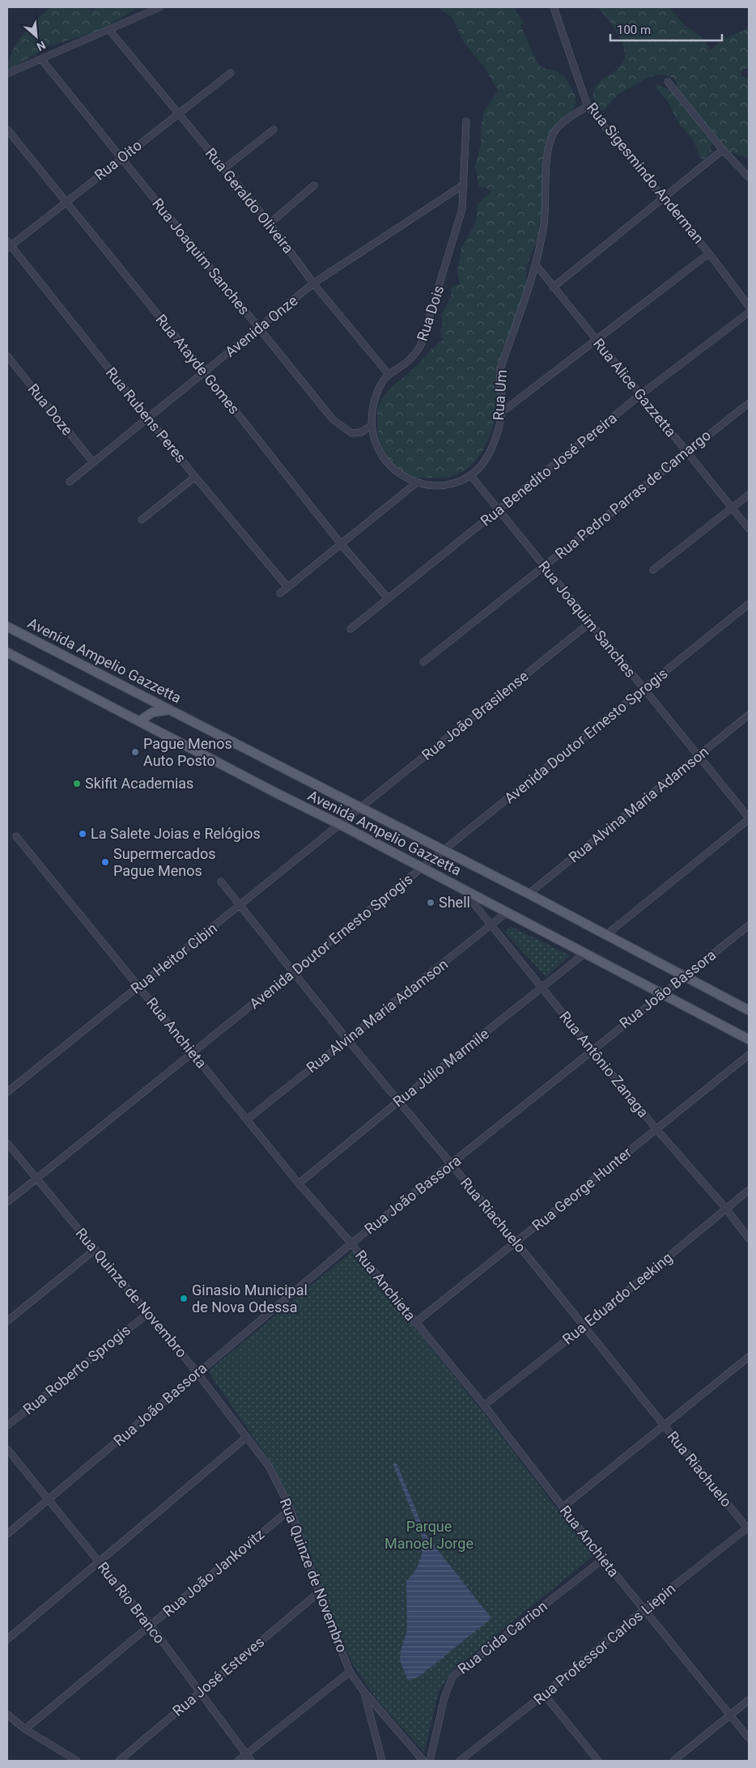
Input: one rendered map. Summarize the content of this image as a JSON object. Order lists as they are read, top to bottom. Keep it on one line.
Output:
{"streets":{"main road":["Avenida Ampelio Gazzetta"],"street":["Rua Oito","Rua Sigesmindo Anderman","Rua Geraldo Oliveira","Rua Joaquim Sanches","Rua Dois","Avenida Onze","Rua Atayde Gomes","Rua Alice Gazzetta","Rua Um","Rua Doze","Rua Rubens Peres","Rua Benedito José Pereira","Rua Pedro Parras de Camargo","Rua João Brasilense","Avenida Doutor Ernesto Sprogis","Rua Alvina Maria Adamson","Rua Heitor Cibin","Rua João Bassora","Rua Anchieta","Rua Antônio Zanaga","Rua Júlio Marmile","Rua George Hunter","Rua Riachuelo","Rua Quinze de Novembro","Rua Eduardo Leeking","Rua Roberto Sprogis","Rua João Jankovitz","Rua Rio Branco","Rua Cida Carrion","Rua Professor Carlos Liepin","Rua José Esteves"]},"crossings":[["Rua Oito","Rua Geraldo Oliveira"],["Rua Oito","Rua Joaquim Sanches"],["Rua Oito","Rua Atayde Gomes"],["Rua Oito","Rua Rubens Peres"],["Rua Sigesmindo Anderman","Rua Um"],["Rua Geraldo Oliveira","Rua Dois"],["Rua Geraldo Oliveira","Avenida Onze"],["Rua Joaquim Sanches","Rua Dois"],["Rua Joaquim Sanches","Avenida Onze"],["Rua Joaquim Sanches","Rua Um"],["Rua Joaquim Sanches","Rua Benedito José Pereira"],["Rua Joaquim Sanches","Rua Pedro Parras de Camargo"],["Rua Joaquim Sanches","Rua João Brasilense"],["Rua Joaquim Sanches","Avenida Doutor Ernesto Sprogis"],["Rua Joaquim Sanches","Rua Alvina Maria Adamson"],["Rua Dois","Avenida Onze"],["Rua Dois","Rua Um"],["Avenida Onze","Rua Atayde Gomes"],["Avenida Onze","Rua Doze"],["Avenida Onze","Rua Rubens Peres"],["Rua Atayde Gomes","Rua Benedito José Pereira"],["Rua Alice Gazzetta","Rua Um"],["Rua Alice Gazzetta","Rua Benedito José Pereira"],["Rua Alice Gazzetta","Rua Pedro Parras de Camargo"],["Avenida Ampelio Gazzetta","Rua João Brasilense"],["Avenida Ampelio Gazzetta","Avenida Doutor Ernesto Sprogis"],["Avenida Ampelio Gazzetta","Rua Alvina Maria Adamson"],["Avenida Ampelio Gazzetta","Rua Heitor Cibin"],["Avenida Ampelio Gazzetta","Rua João Bassora"],["Avenida Ampelio Gazzetta","Rua Antônio Zanaga"],["Avenida Ampelio Gazzetta","Rua Júlio Marmile"],["Rua João Brasilense","Rua Heitor Cibin"],["Avenida Doutor Ernesto Sprogis","Rua Anchieta"],["Avenida Doutor Ernesto Sprogis","Rua Riachuelo"],["Avenida Doutor Ernesto Sprogis","Rua Quinze de Novembro"],["Rua Alvina Maria Adamson","Rua Anchieta"],["Rua Alvina Maria Adamson","Rua Antônio Zanaga"],["Rua Alvina Maria Adamson","Rua Riachuelo"],["Rua Heitor Cibin","Rua Anchieta"],["Rua Heitor Cibin","Rua Riachuelo"],["Rua João Bassora","Rua Anchieta"],["Rua João Bassora","Rua Antônio Zanaga"],["Rua João Bassora","Rua Riachuelo"],["Rua João Bassora","Rua Quinze de Novembro"],["Rua João Bassora","Rua Rio Branco"],["Rua Anchieta","Rua Júlio Marmile"],["Rua Anchieta","Rua George Hunter"],["Rua Anchieta","Rua Eduardo Leeking"],["Rua Anchieta","Rua Cida Carrion"],["Rua Anchieta","Rua Professor Carlos Liepin"],["Rua Antônio Zanaga","Rua Júlio Marmile"],["Rua Antônio Zanaga","Rua George Hunter"],["Rua Antônio Zanaga","Rua Eduardo Leeking"],["Rua Júlio Marmile","Rua Riachuelo"],["Rua George Hunter","Rua Riachuelo"],["Rua Riachuelo","Rua Eduardo Leeking"],["Rua Riachuelo","Rua Professor Carlos Liepin"],["Rua Quinze de Novembro","Rua Roberto Sprogis"],["Rua Quinze de Novembro","Rua João Jankovitz"],["Rua Quinze de Novembro","Rua José Esteves"],["Rua João Jankovitz","Rua Rio Branco"],["Rua Rio Branco","Rua José Esteves"]],"parks":["Parque Manoel Jorge"],"places":["Pague Menos Auto Posto","Skifit Academias","La Salete Joias e Relógios","Supermercados Pague Menos","Shell","Ginasio Municipal de Nova Odessa"],"scale_bar":"100 m","north":"bottom right"}
